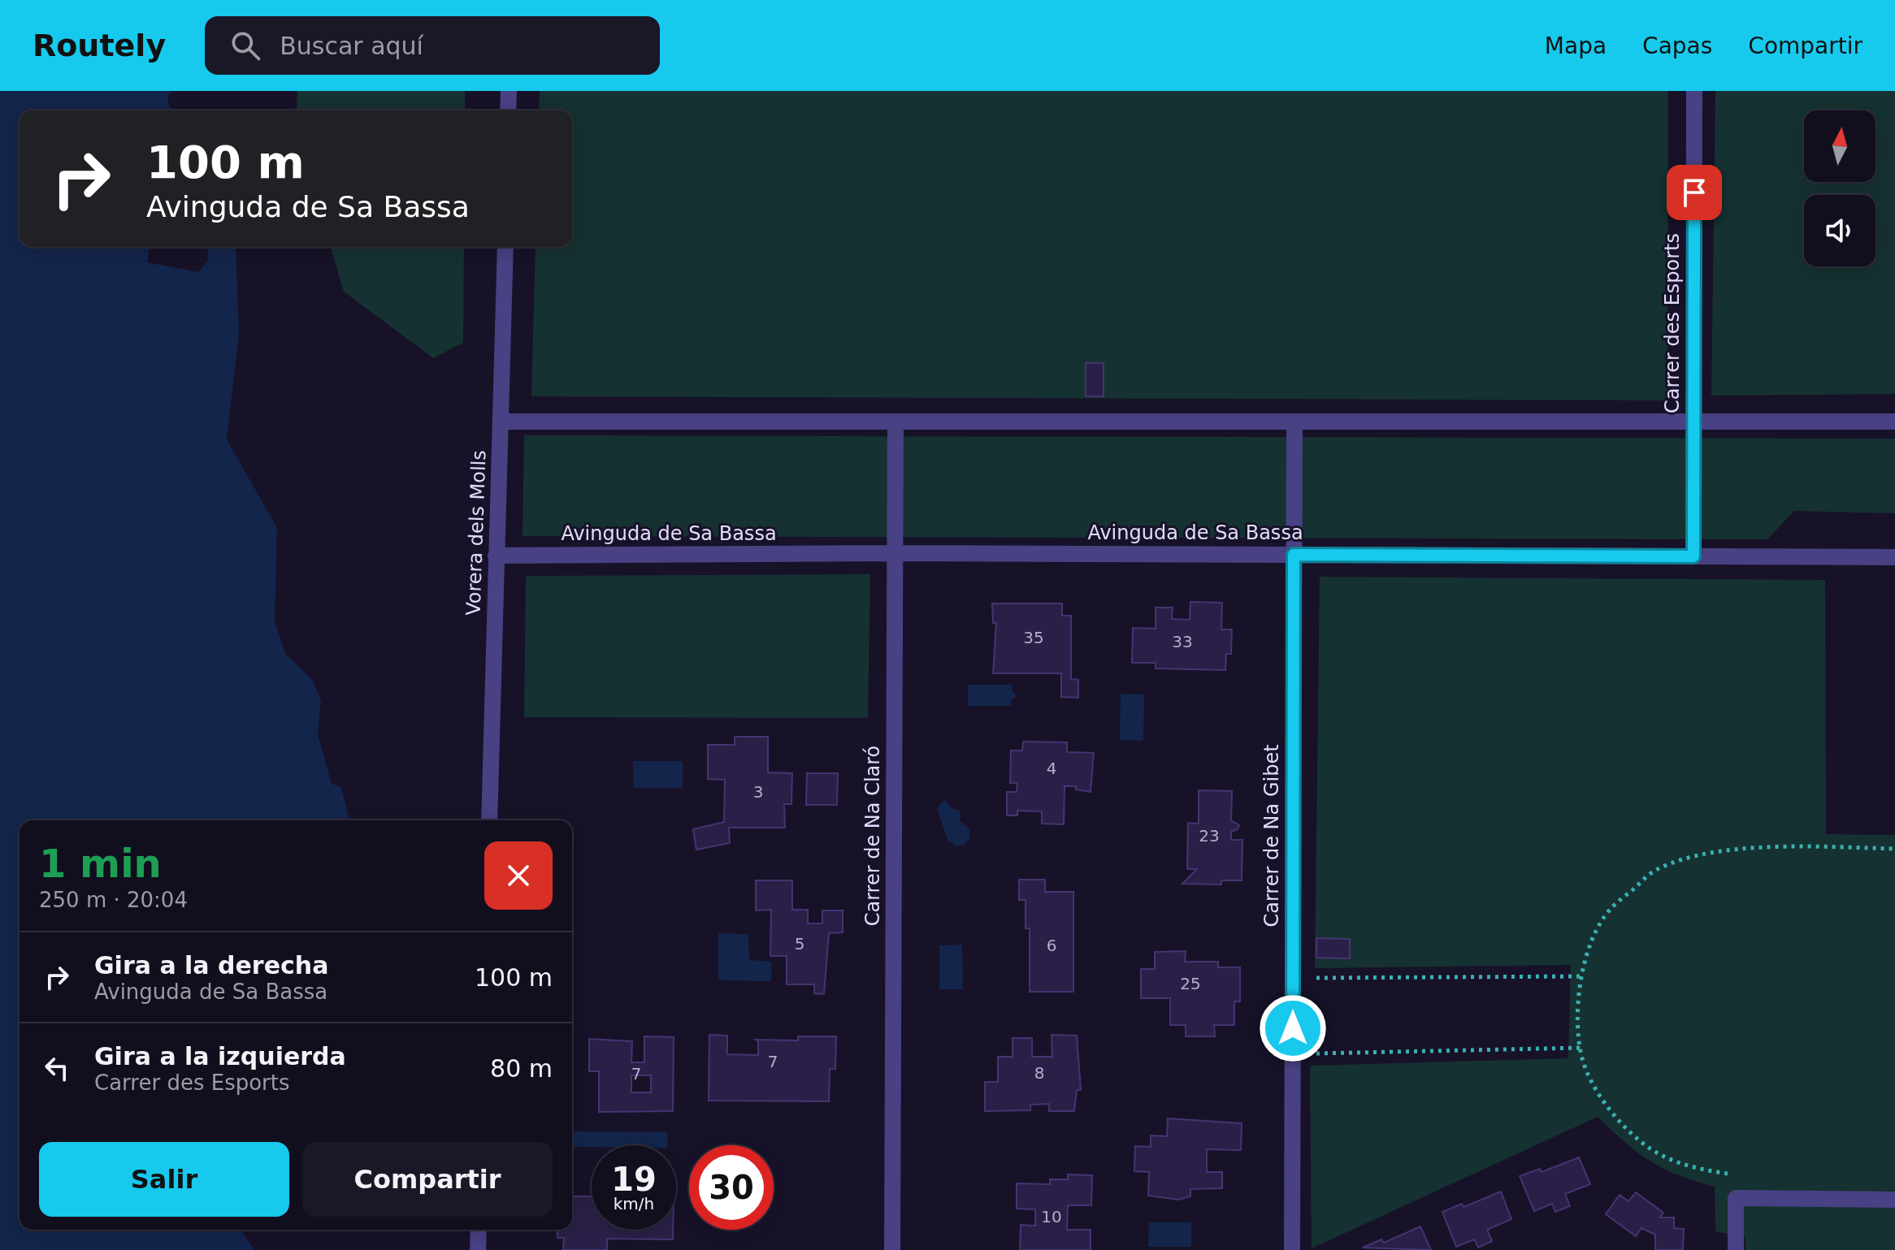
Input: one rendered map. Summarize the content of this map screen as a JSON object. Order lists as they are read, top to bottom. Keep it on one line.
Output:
{"streets":{"street":["Carrer des Esports","Vorera dels Molls","Avinguda de Sa Bassa","Carrer de Na Claró","Carrer de Na Gibet"]},"crossings":[["Carrer des Esports","Avinguda de Sa Bassa"],["Vorera dels Molls","Avinguda de Sa Bassa"],["Avinguda de Sa Bassa","Carrer de Na Claró"],["Avinguda de Sa Bassa","Carrer de Na Gibet"]],"house_numbers":["35","33","4","3","23","5","6","25","7","8","7","10"],"north":"top","page":{"header":"Routely","search":"Buscar aquí","nav":["Mapa","Capas","Compartir"],"turn":["100 m","Avinguda de Sa Bassa"],"heading":["1 min","250 m · 20:04"],"list":[{"name":"Gira a la derecha","note":"Avinguda de Sa Bassa","value":"100 m"},{"name":"Gira a la izquierda","note":"Carrer des Esports","value":"80 m"}],"buttons":["Salir","Compartir"],"speed":"19 km/h","limit":"30"}}
